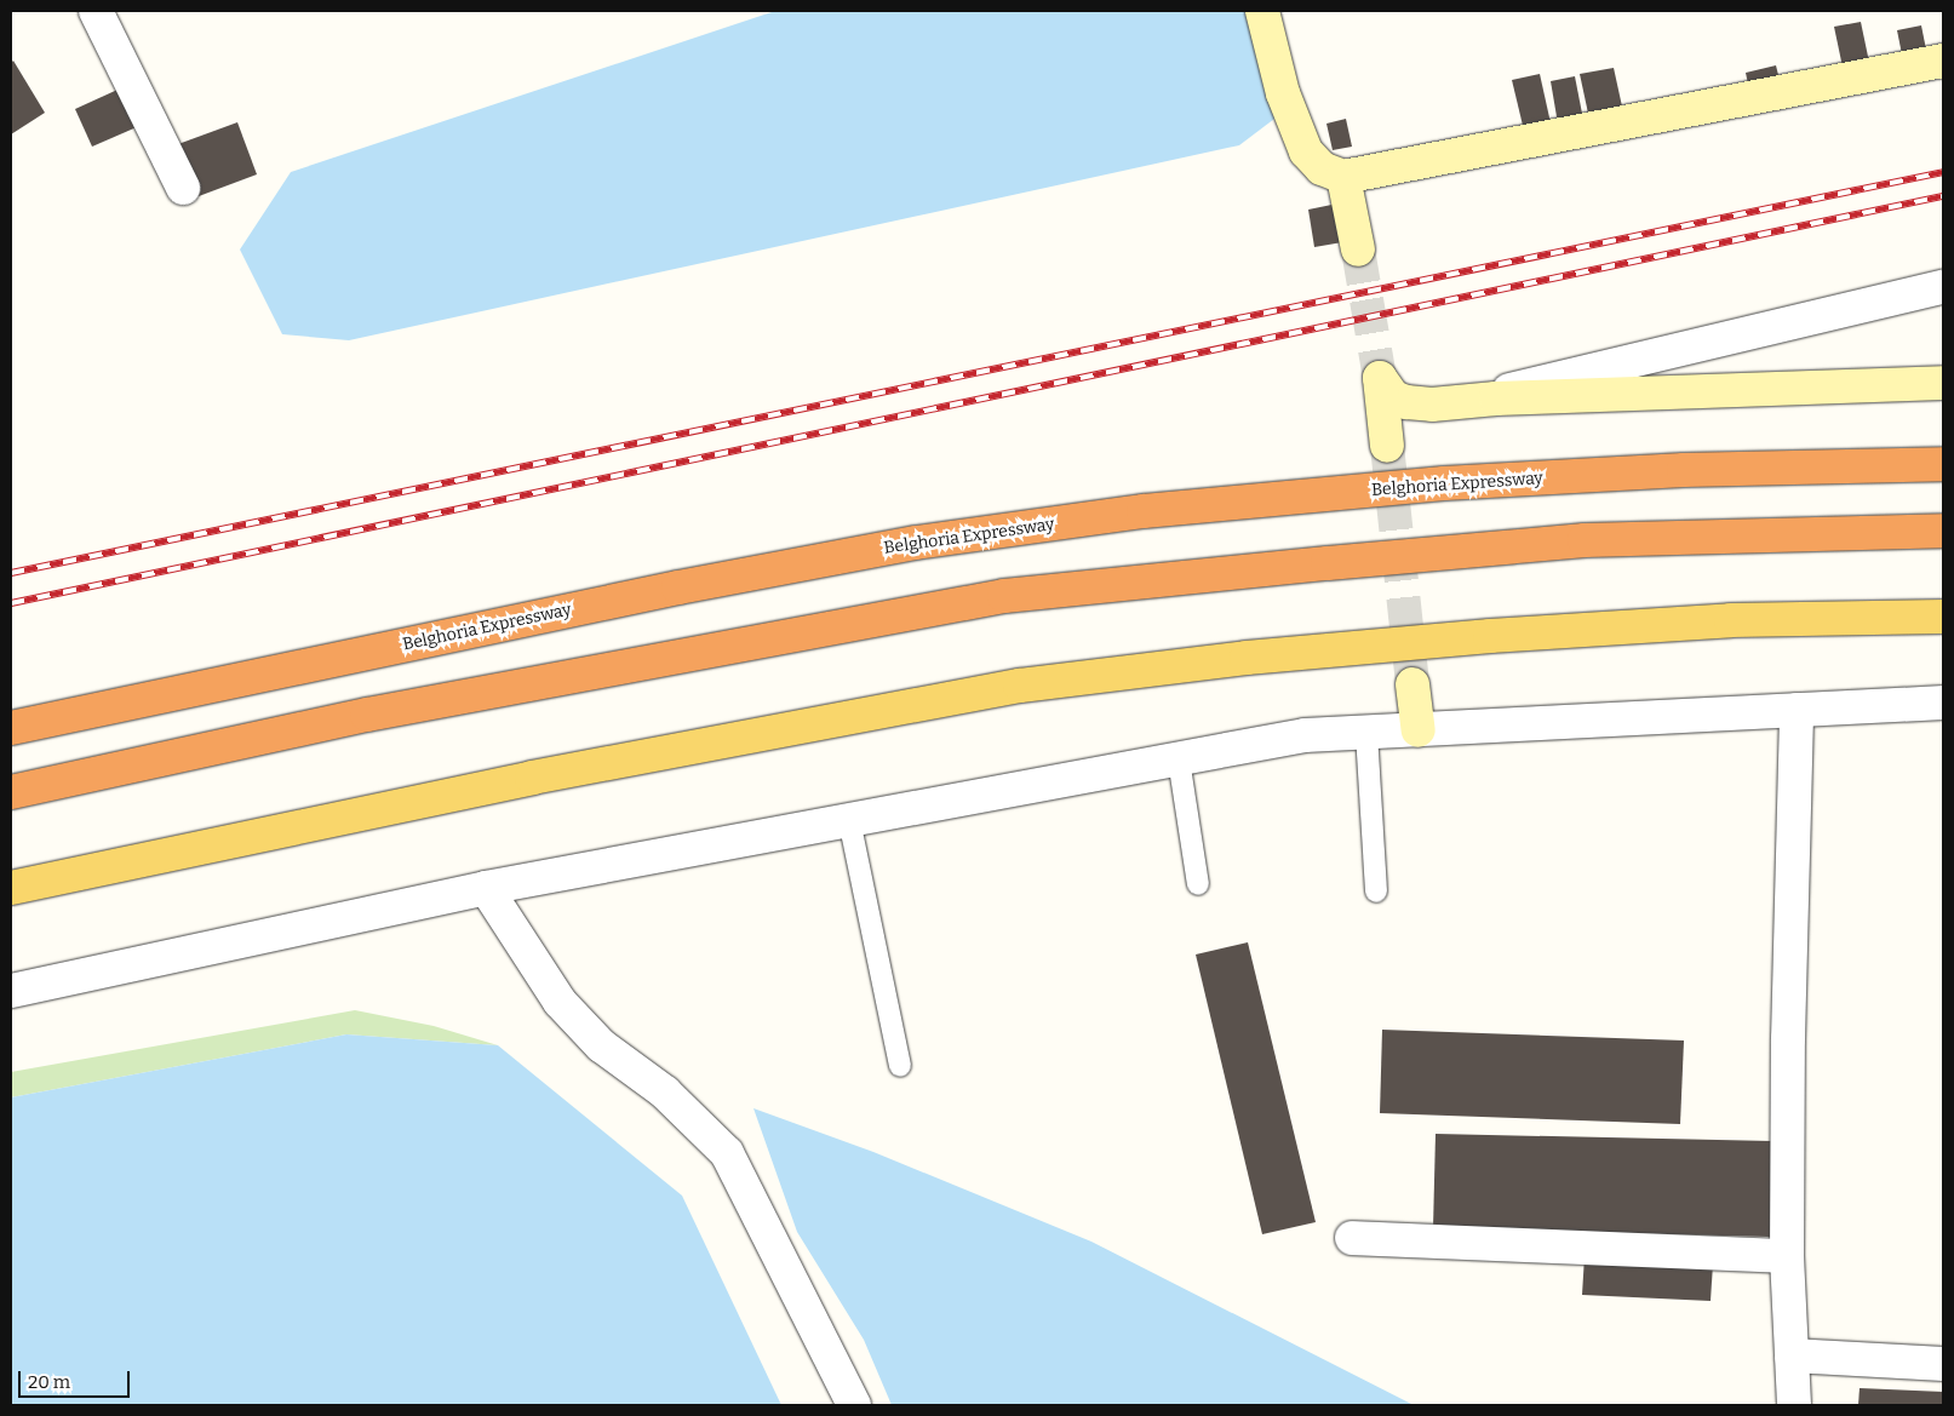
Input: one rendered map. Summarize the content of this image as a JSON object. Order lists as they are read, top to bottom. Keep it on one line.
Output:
{"streets":{"highway":["Belghoria Expressway"]},"scale_bar":"20 m"}
